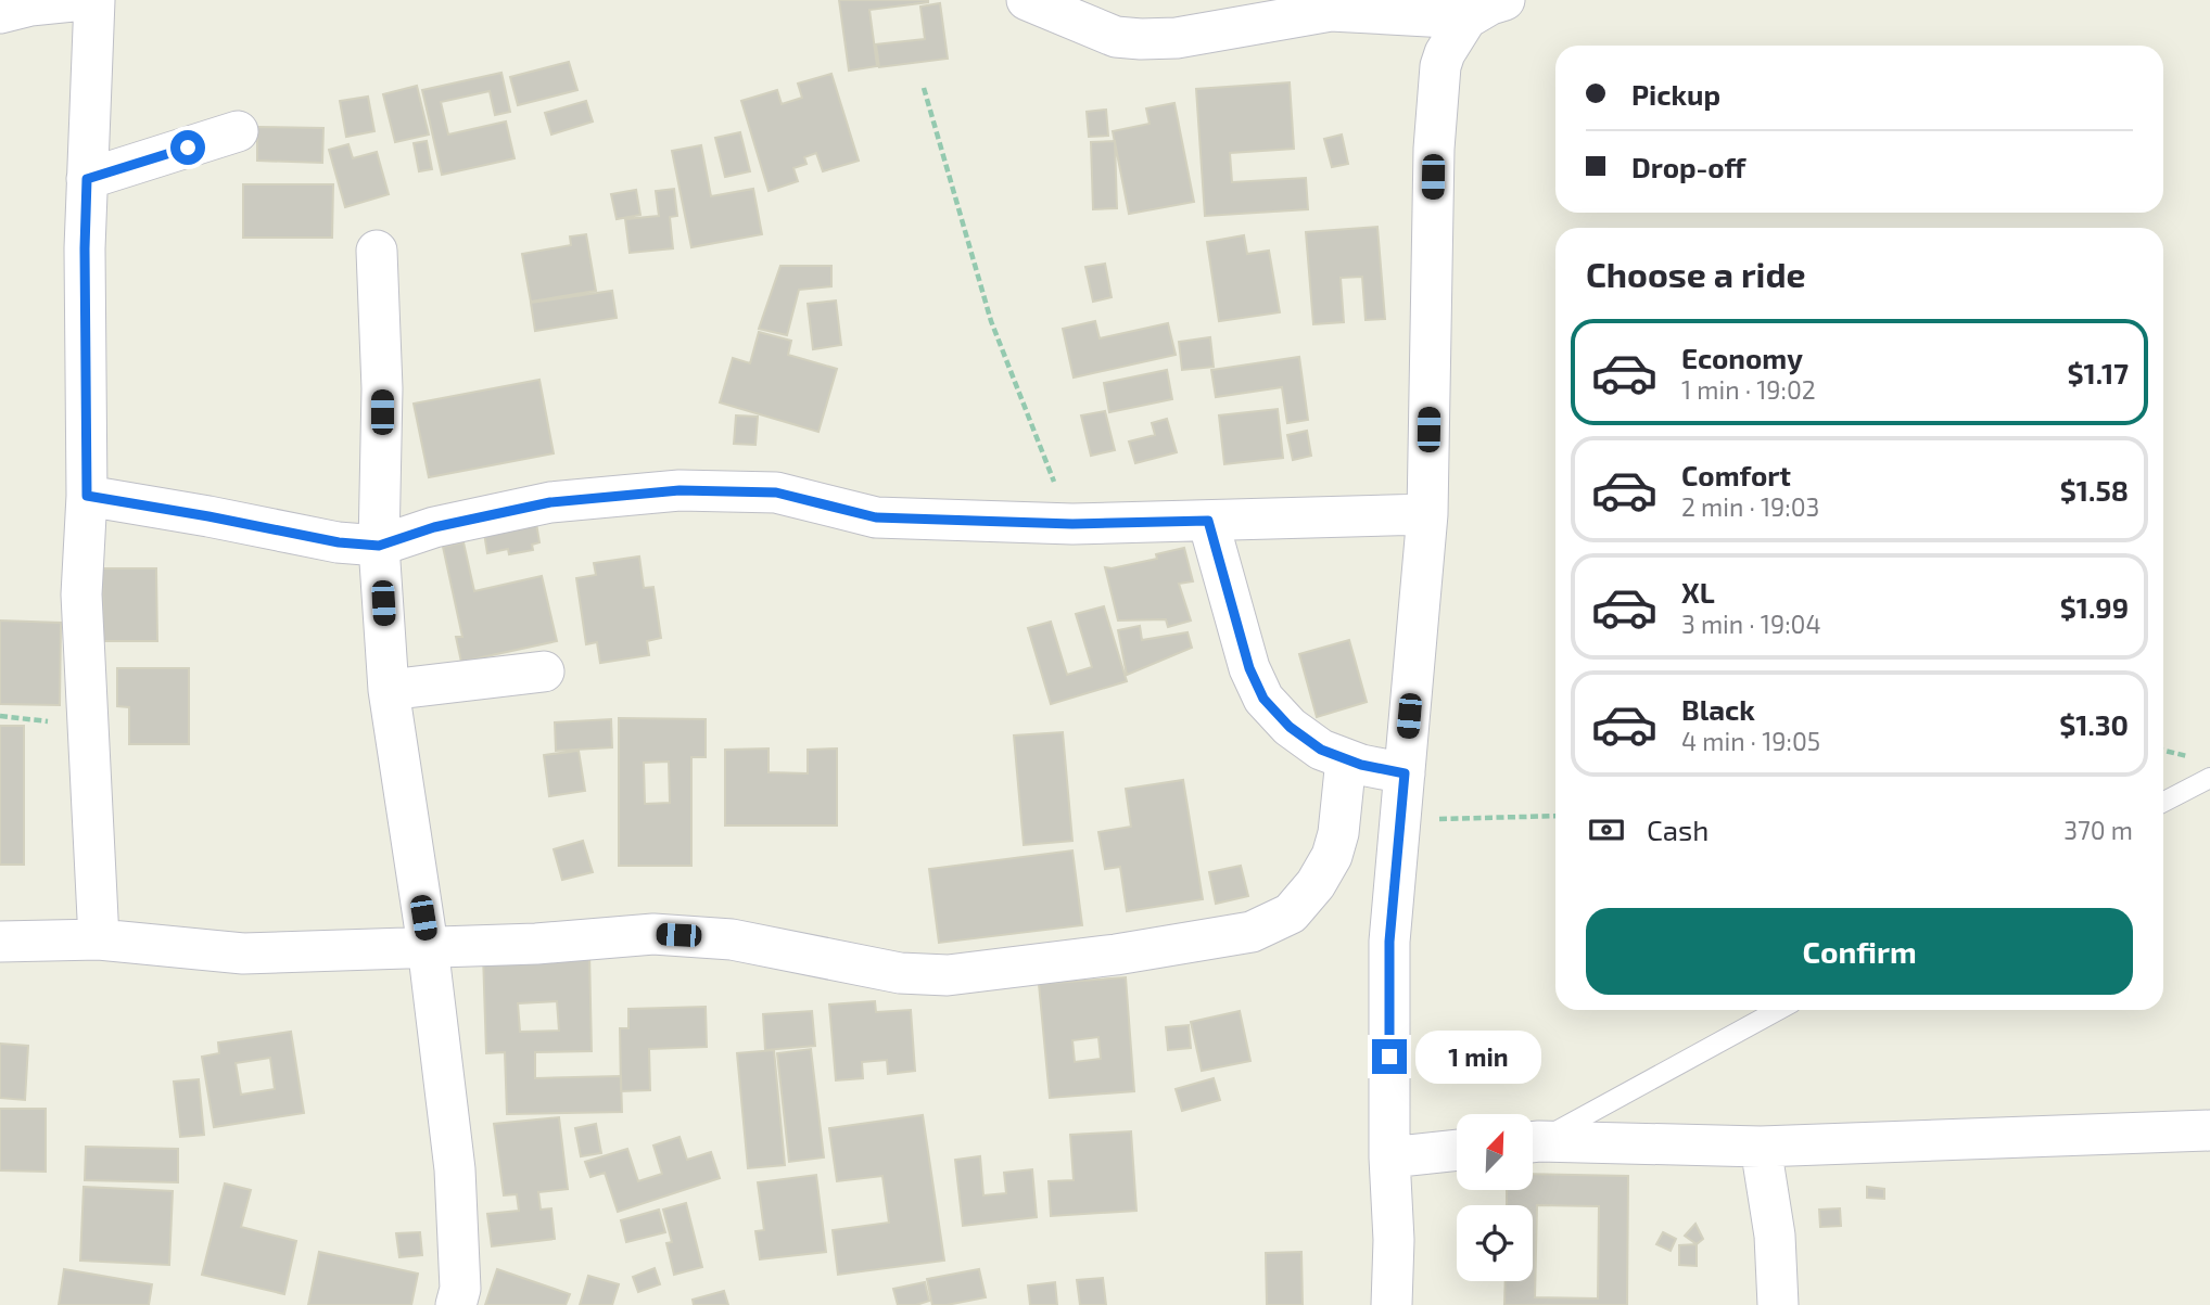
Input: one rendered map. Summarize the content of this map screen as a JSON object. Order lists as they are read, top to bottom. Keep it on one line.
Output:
{"north":"top right","page":{"banner":["Pickup","Drop-off"],"heading":"Choose a ride","list":[{"name":"Economy","note":"1 min · 19:02","value":"$1.17"},{"name":"Comfort","note":"2 min · 19:03","value":"$1.58"},{"name":"XL","note":"3 min · 19:04","value":"$1.99"},{"name":"Black","note":"4 min · 19:05","value":"$1.30"}],"pay":["Cash","370 m"],"buttons":"Confirm","bubble":"1 min"}}
